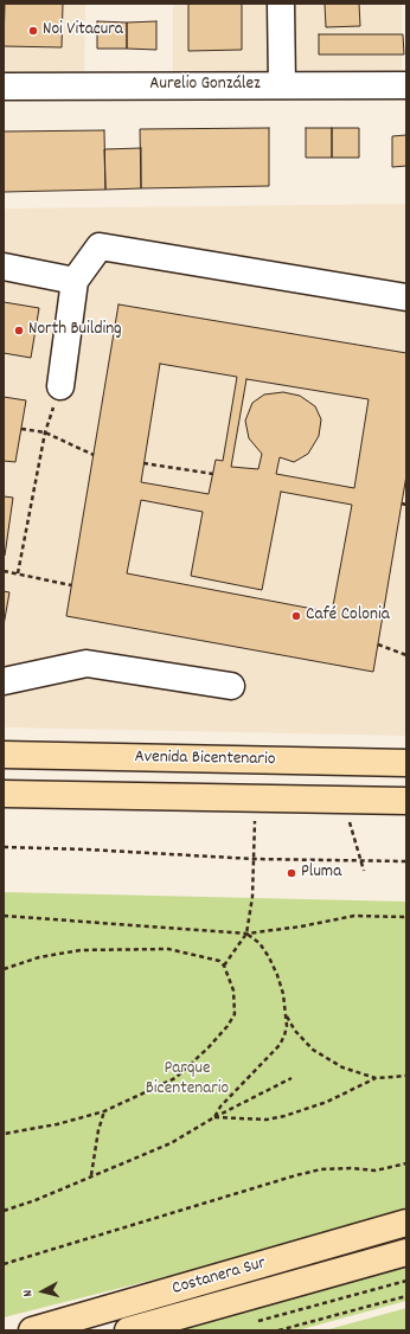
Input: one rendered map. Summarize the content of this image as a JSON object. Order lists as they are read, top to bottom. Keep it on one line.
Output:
{"streets":{"main road":["Avenida Bicentenario","Costanera Sur"],"street":["Aurelio González"]},"parks":["Parque Bicentenario"],"places":["Noi Vitacura","North Building","Café Colonia","Pluma"],"north":"left"}
